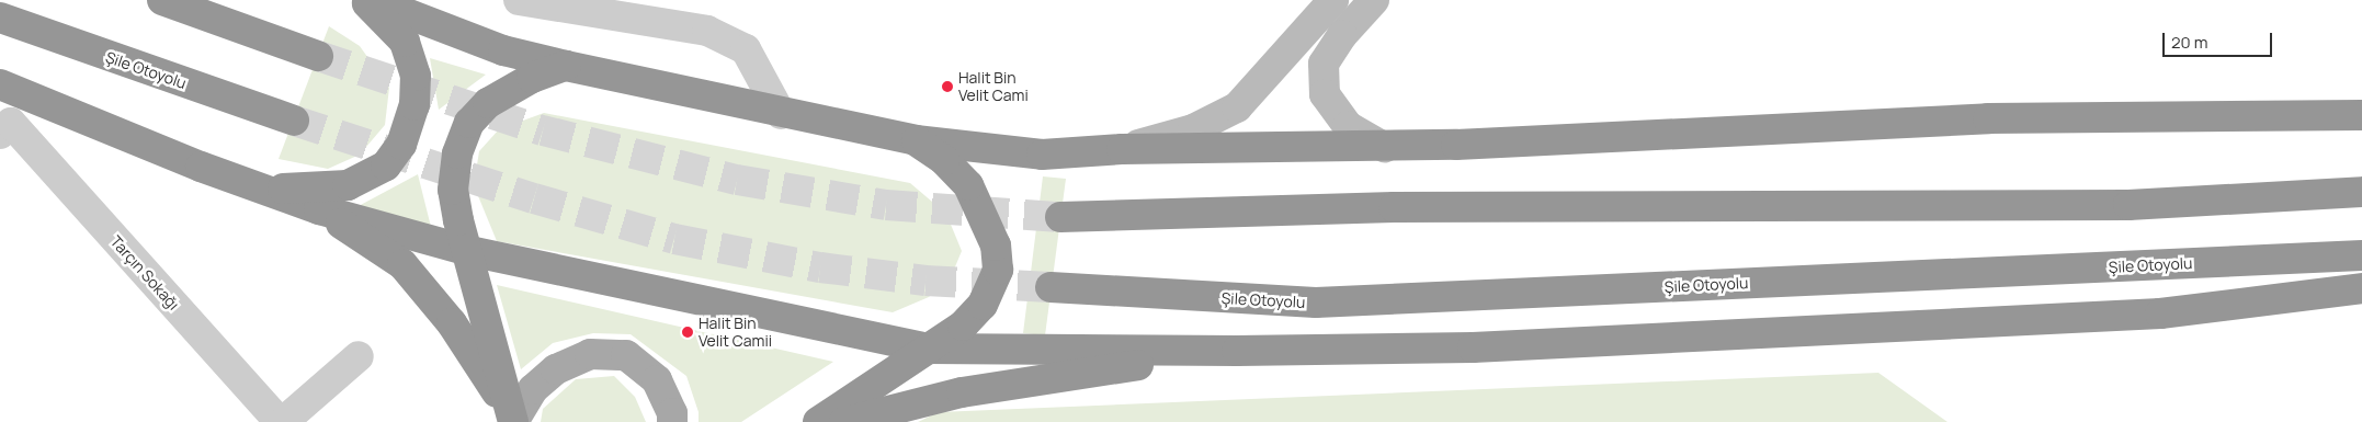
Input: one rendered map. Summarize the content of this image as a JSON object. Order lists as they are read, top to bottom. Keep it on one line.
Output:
{"streets":{"highway":["Şile Otoyolu"],"street":["Tarçın Sokağı"]},"places":["Halit Bin Velit Cami","Halit Bin Velit Camii"],"scale_bar":"20 m"}
